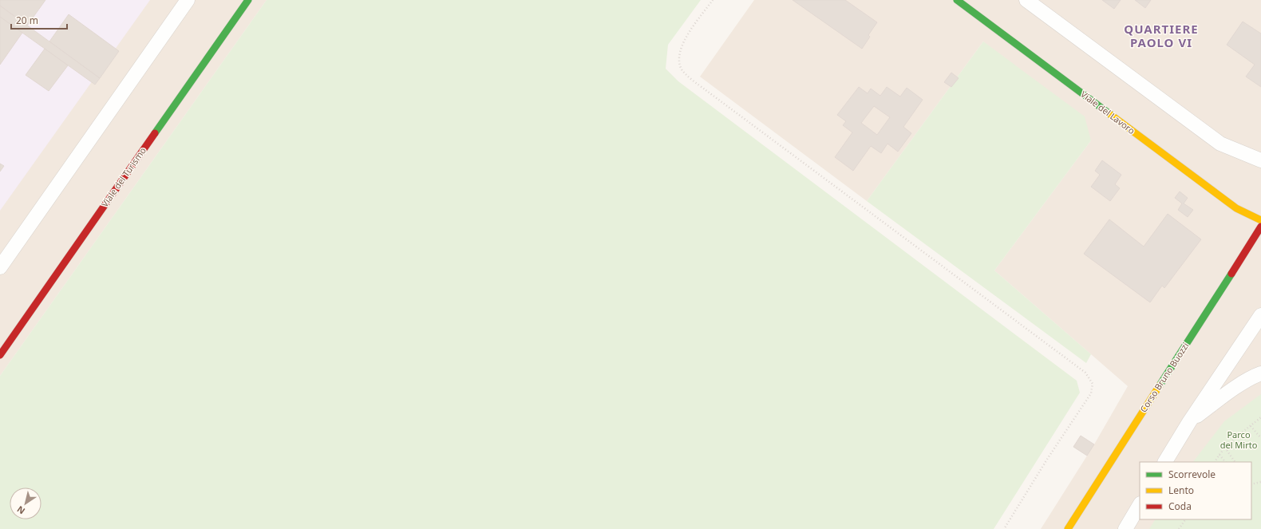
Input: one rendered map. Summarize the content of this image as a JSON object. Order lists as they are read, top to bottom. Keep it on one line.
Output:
{"streets":{"street":["Viale del Lavoro","Viale del Turismo","Corso Bruno Buozzi"]},"districts":["QUARTIERE PAOLO VI"],"parks":["Parco del Mirto"],"legend":["Scorrevole","Lento","Coda"],"scale_bar":"20 m","north":"bottom left"}
